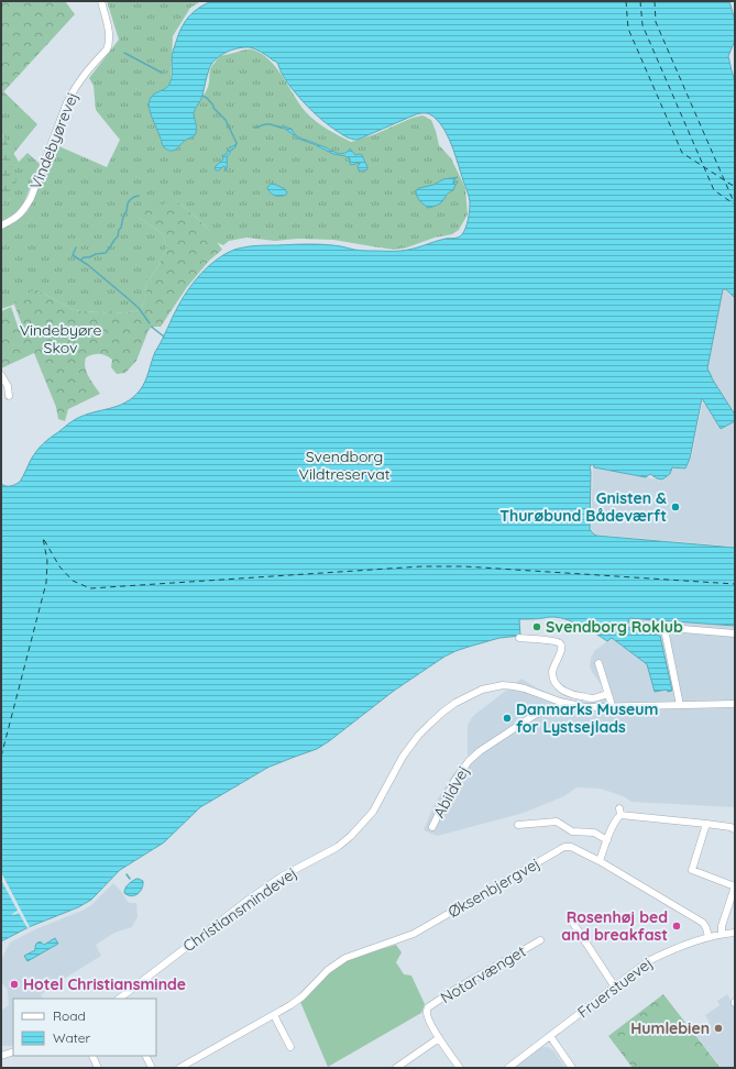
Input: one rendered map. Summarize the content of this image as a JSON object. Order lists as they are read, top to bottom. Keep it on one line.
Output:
{"streets":{"street":["Vindebyørevej","Abildvej","Øksenbjergvej","Christiansmindevej","Notarvænget","Fruerstuevej"]},"crossings":[["Abildvej","Christiansmindevej"],["Øksenbjergvej","Fruerstuevej"]],"parks":["Vindebyøre Skov","Svendborg Vildtreservat"],"places":["Gnisten & Thurøbund Bådeværft","Svendborg Roklub","Danmarks Museum for Lystsejlads","Rosenhøj bed and breakfast","Hotel Christiansminde","Humlebien"],"legend":["Road","Water"]}
